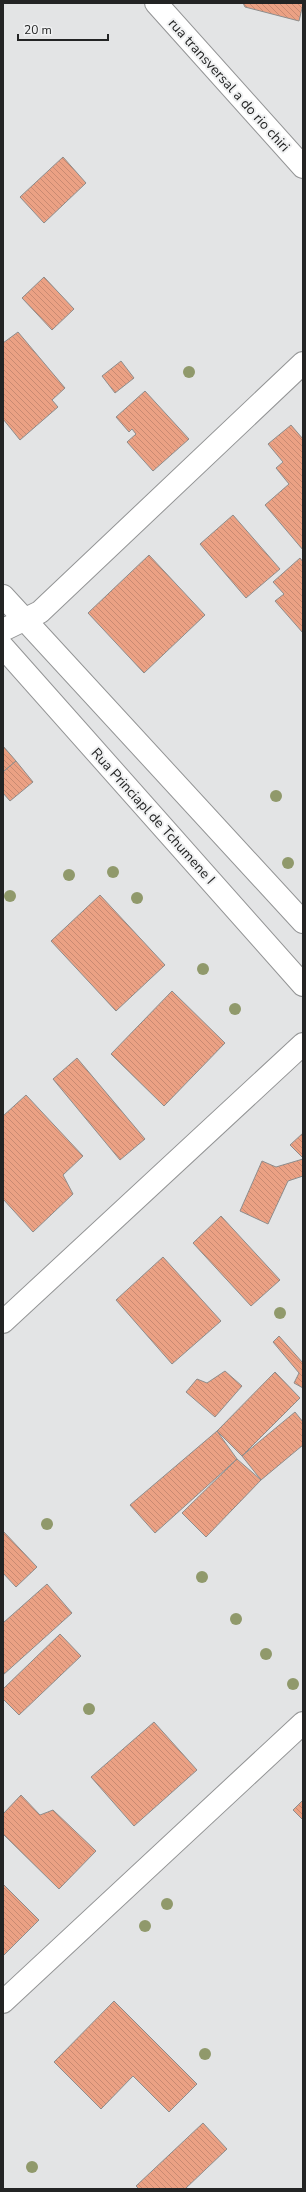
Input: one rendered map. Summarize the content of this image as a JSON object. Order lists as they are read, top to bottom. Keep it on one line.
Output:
{"streets":{"street":["rua transversal a do rio chiri","Rua Princiapl de Tchumene I"]},"scale_bar":"20 m"}
